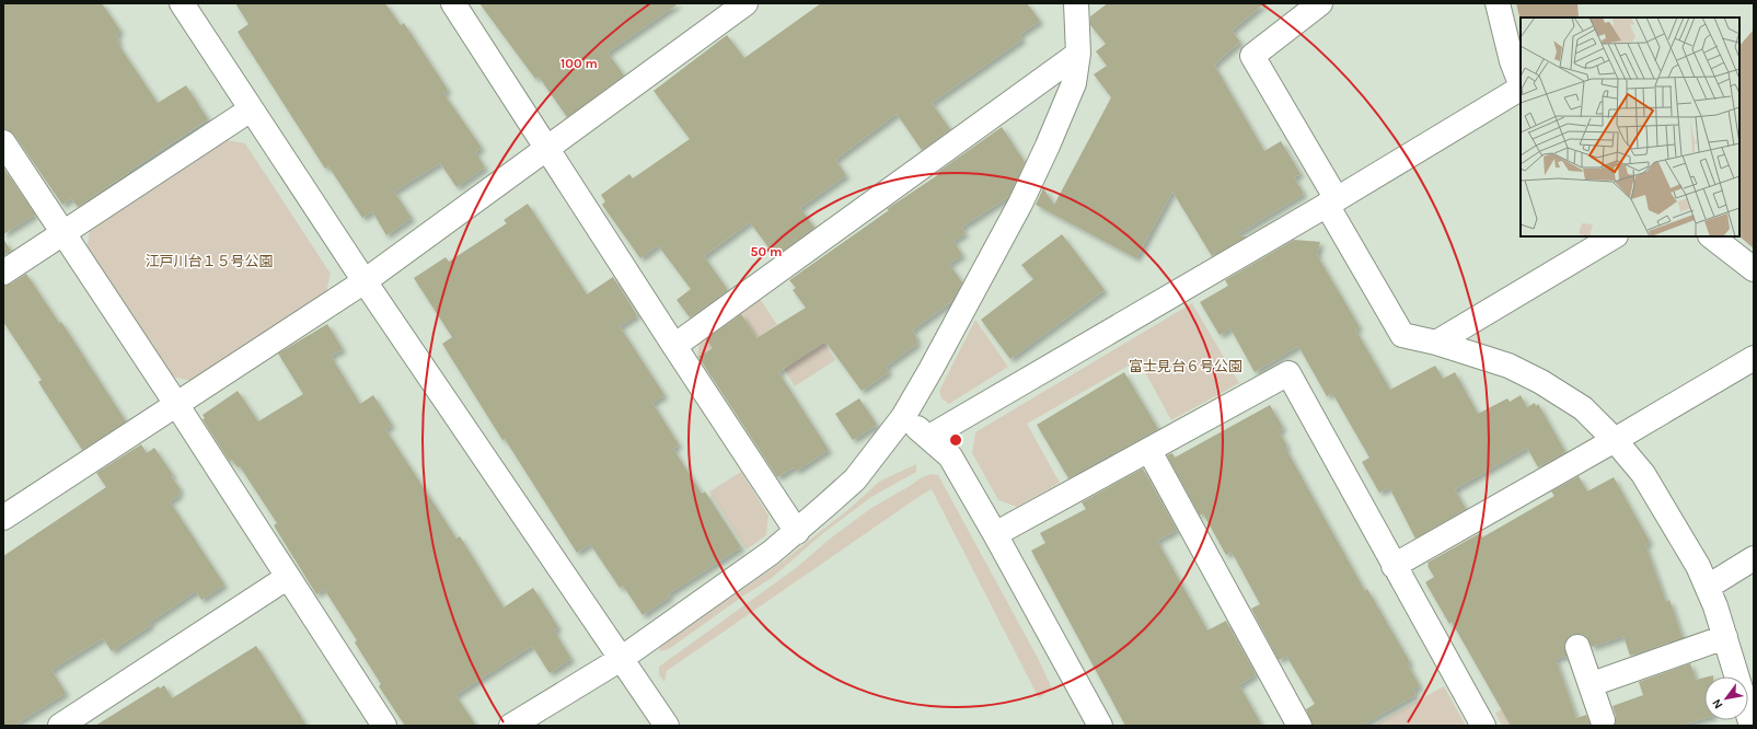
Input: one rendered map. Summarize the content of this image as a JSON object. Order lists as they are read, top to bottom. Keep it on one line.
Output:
{"parks":["江戸川台１５号公園","富士見台６号公園"],"north":"bottom left","rings":["100 m","50 m"]}
